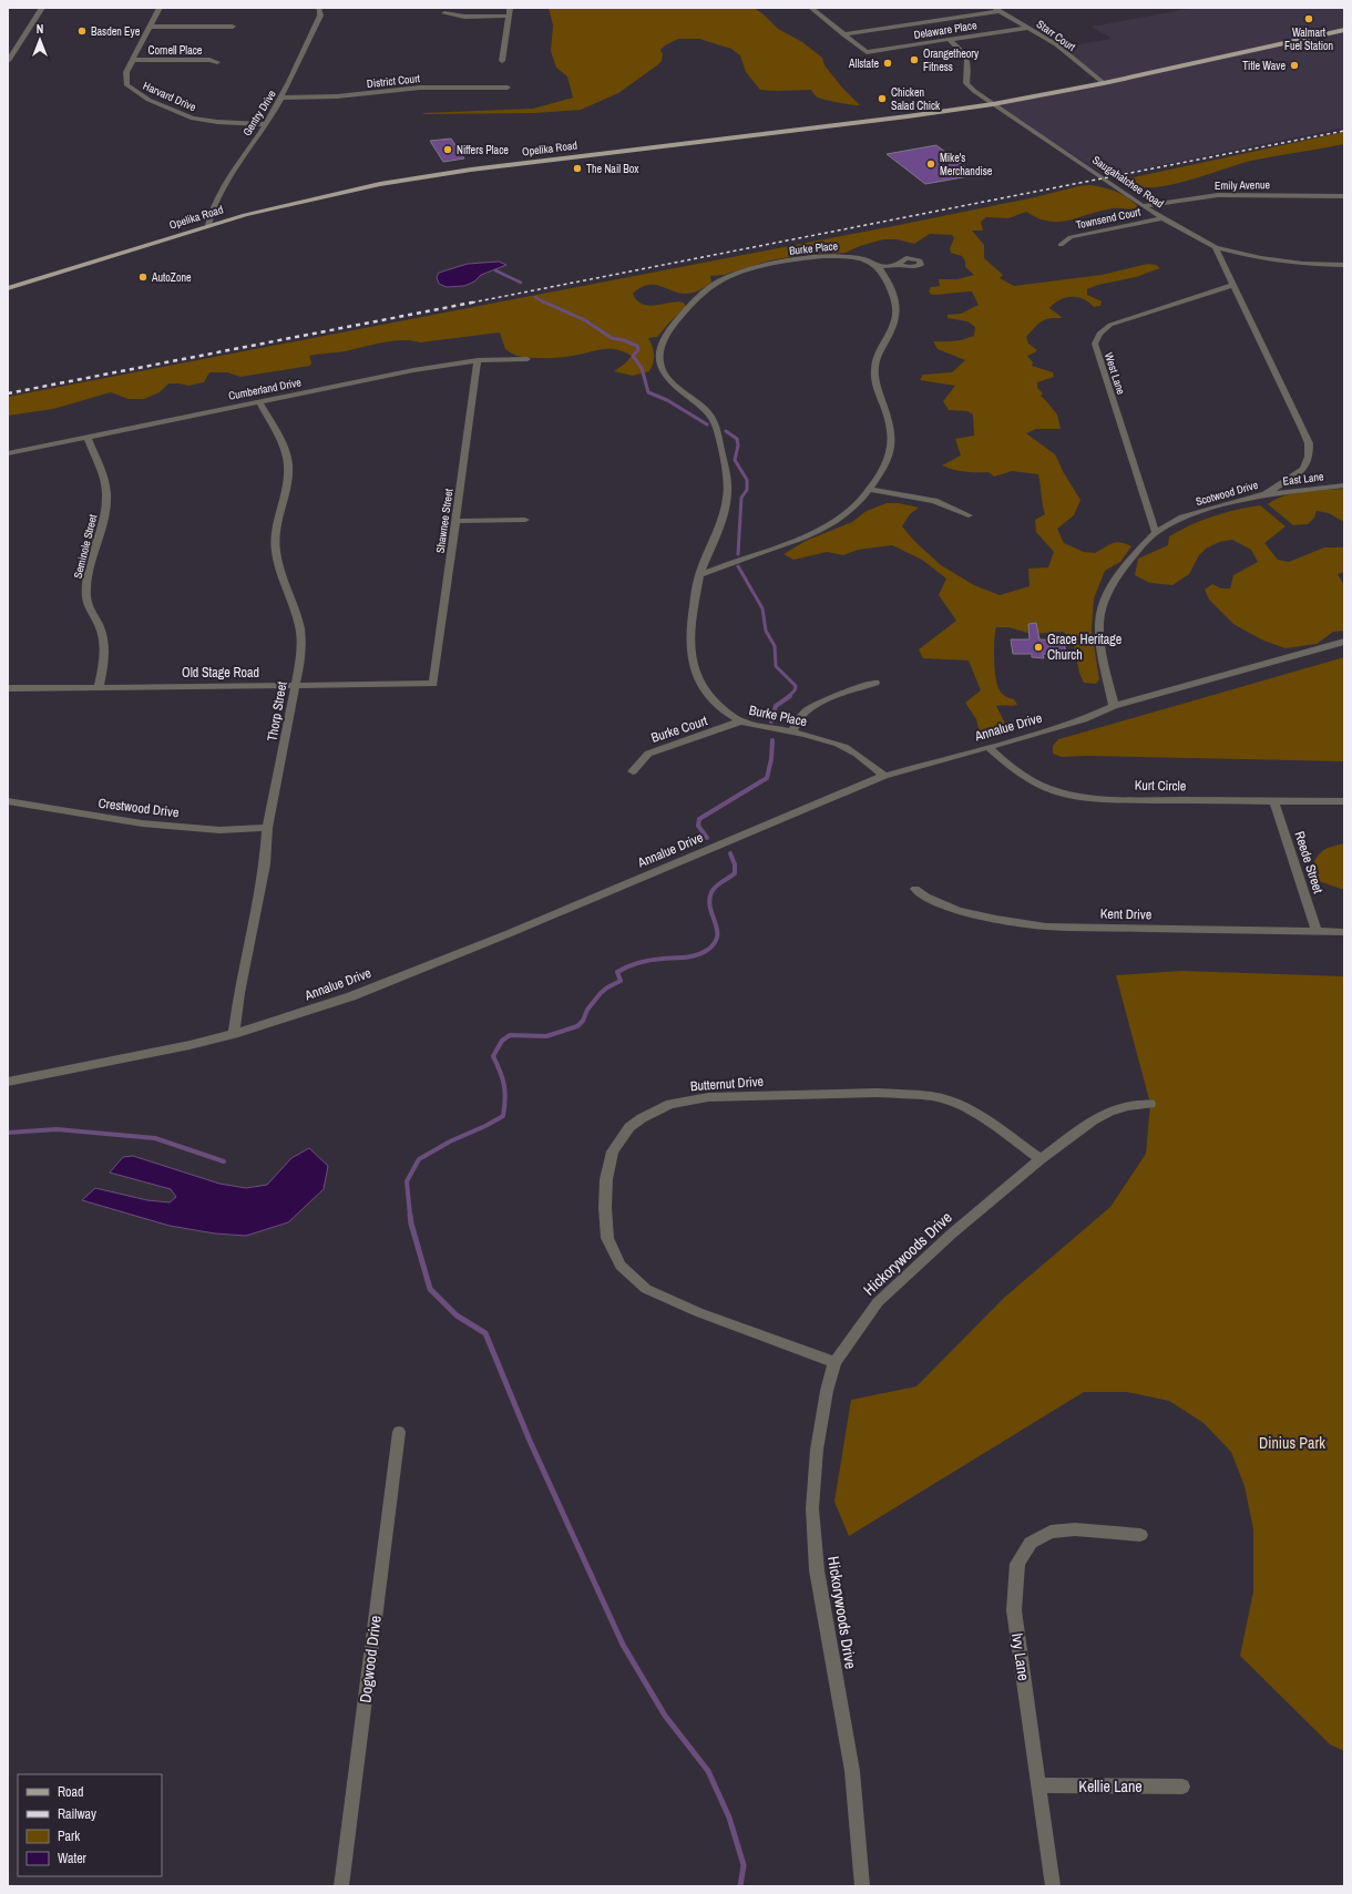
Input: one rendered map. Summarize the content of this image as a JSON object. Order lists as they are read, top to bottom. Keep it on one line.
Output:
{"streets":{"main road":["Opelika Road"],"street":["Delaware Place","Starr Court","Cornell Place","District Court","Harvard Drive","Gentry Drive","Saugahatchee Road","Emily Avenue","Townsend Court","Burke Place","West Lane","Cumberland Drive","East Lane","Scotwood Drive","Shawnee Street","Seminole Street","Old Stage Road","Thorp Street","Annalue Drive","Burke Court","Kurt Circle","Crestwood Drive","Reede Street","Kent Drive","Butternut Drive","Hickorywoods Drive","Ivy Lane","Dogwood Drive","Kellie Lane"]},"crossings":[["Delaware Place","Starr Court"],["Delaware Place","Saugahatchee Road"],["Starr Court","Opelika Road"],["Cornell Place","Harvard Drive"],["District Court","Gentry Drive"],["Harvard Drive","Gentry Drive"],["Gentry Drive","Opelika Road"],["Opelika Road","Saugahatchee Road"],["Saugahatchee Road","Emily Avenue"],["Saugahatchee Road","Townsend Court"],["Saugahatchee Road","Scotwood Drive"],["Burke Place","Annalue Drive"],["Burke Place","Burke Court"],["West Lane","Scotwood Drive"],["Cumberland Drive","Shawnee Street"],["Cumberland Drive","Seminole Street"],["Cumberland Drive","Thorp Street"],["East Lane","Scotwood Drive"],["Scotwood Drive","Annalue Drive"],["Shawnee Street","Old Stage Road"],["Seminole Street","Old Stage Road"],["Old Stage Road","Thorp Street"],["Thorp Street","Annalue Drive"],["Thorp Street","Crestwood Drive"],["Annalue Drive","Kurt Circle"],["Kurt Circle","Reede Street"],["Reede Street","Kent Drive"],["Butternut Drive","Hickorywoods Drive"],["Ivy Lane","Kellie Lane"]],"parks":["Dinius Park"],"places":["Walmart Fuel Station","Basden Eye","Orangetheory Fitness","Allstate","Title Wave","Chicken Salad Chick","Niffers Place","Mike's Merchandise","The Nail Box","AutoZone","Grace Heritage Church"],"legend":["Road","Railway","Park","Water"],"north":"top"}
